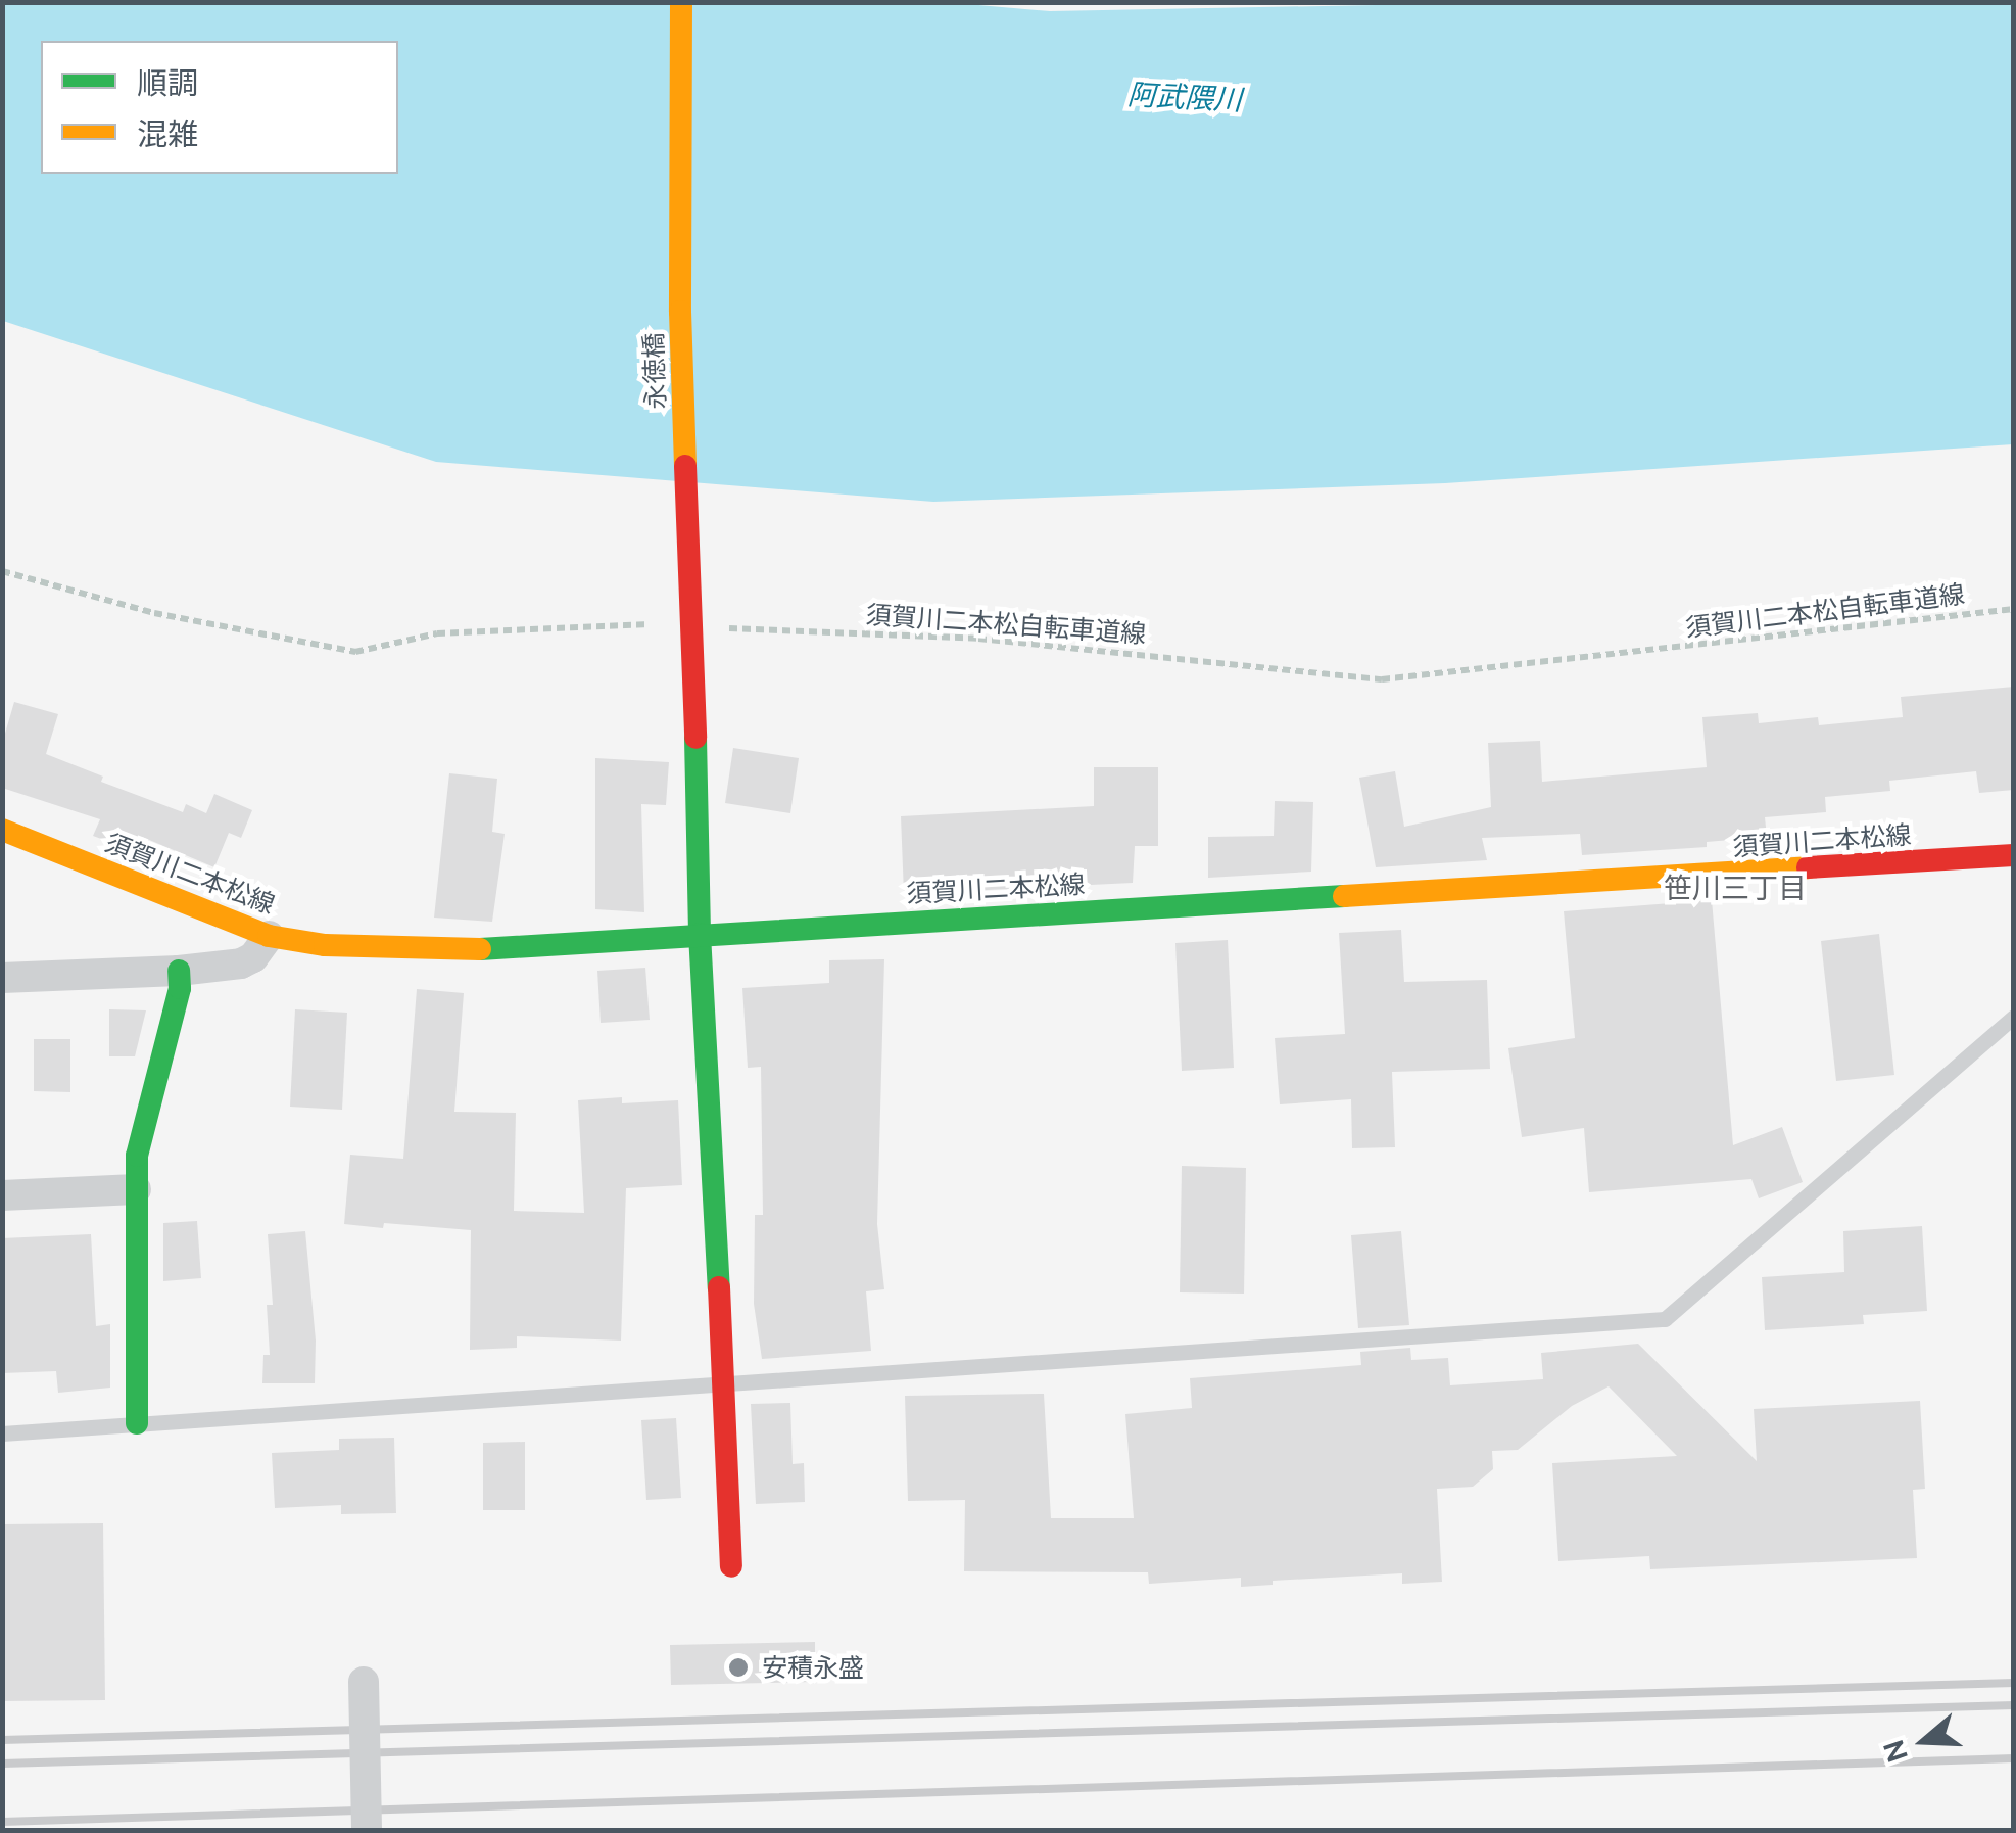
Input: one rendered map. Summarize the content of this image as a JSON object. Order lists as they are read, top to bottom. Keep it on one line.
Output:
{"streets":{"street":["永徳橋","須賀川二本松線"],"path":["須賀川二本松自転車道線"]},"crossings":[["永徳橋","須賀川二本松線"]],"districts":["笹川三丁目"],"water":["阿武隈川"],"places":["安積永盛"],"legend":["順調","混雑"],"north":"left"}
